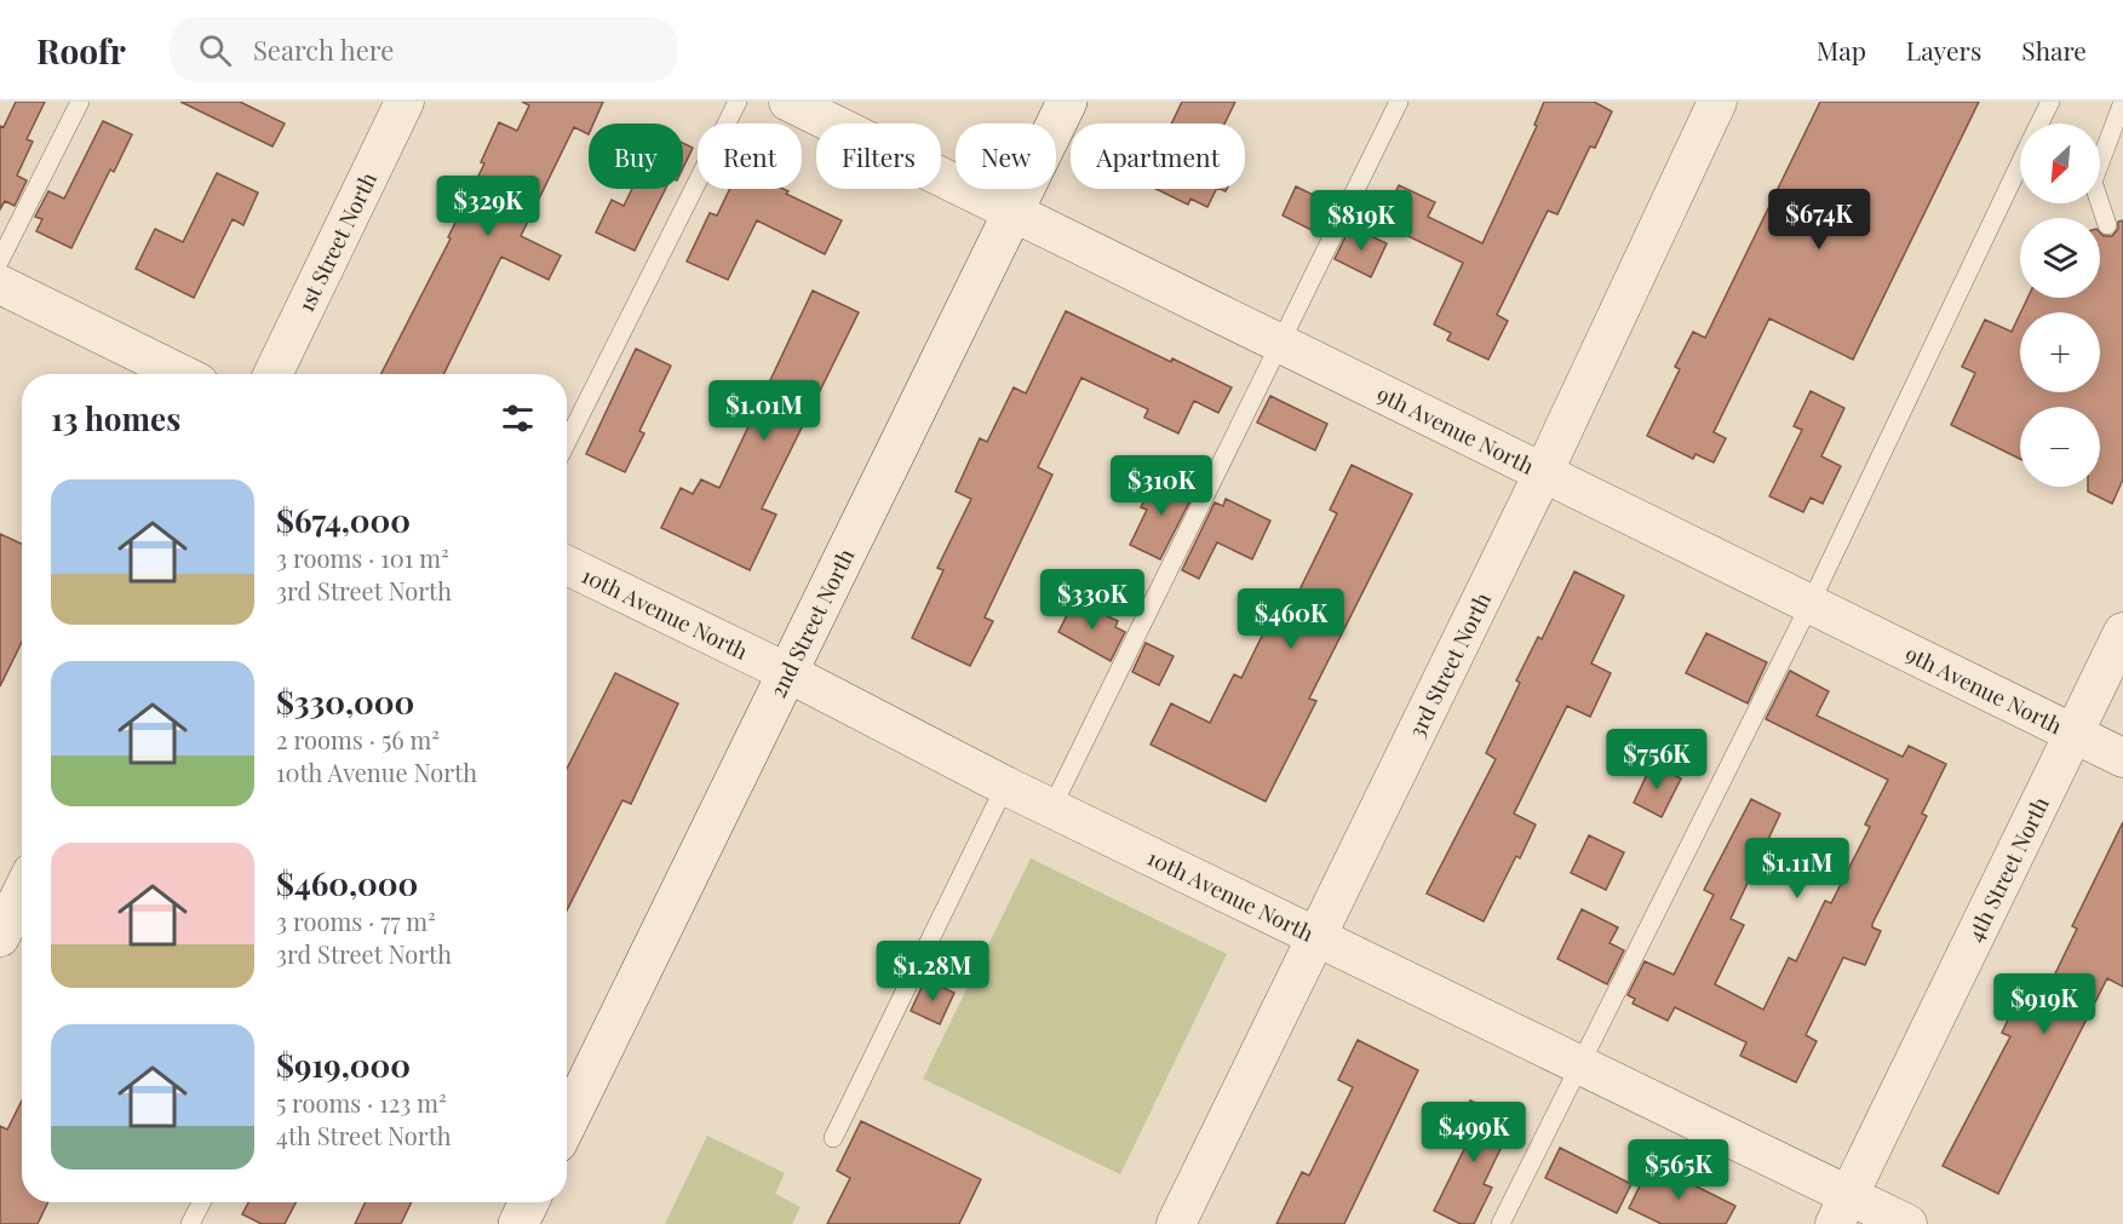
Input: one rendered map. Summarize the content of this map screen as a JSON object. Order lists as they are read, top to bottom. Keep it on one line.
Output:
{"streets":{"street":["1st Street North","9th Avenue North","10th Avenue North","2nd Street North","3rd Street North","4th Street North"]},"crossings":[["9th Avenue North","2nd Street North"],["9th Avenue North","3rd Street North"],["9th Avenue North","4th Street North"],["10th Avenue North","2nd Street North"],["10th Avenue North","3rd Street North"],["10th Avenue North","4th Street North"]],"north":"bottom left","page":{"header":"Roofr","search":"Search here","nav":["Map","Layers","Share"],"map_buttons":["+","−"],"chip":["Buy","Rent","Filters","New","Apartment"],"price":["$329K","$674K","$819K","$1.01M","$310K","$330K","$460K","$756K","$1.11M","$1.28M","$919K","$499K","$565K"],"heading":"13 homes","list":[{"name":"$674,000","note":"3 rooms · 101 m² · 3rd Street North"},{"name":"$330,000","note":"2 rooms · 56 m² · 10th Avenue North"},{"name":"$460,000","note":"3 rooms · 77 m² · 3rd Street North"},{"name":"$919,000","note":"5 rooms · 123 m² · 4th Street North"}]}}
